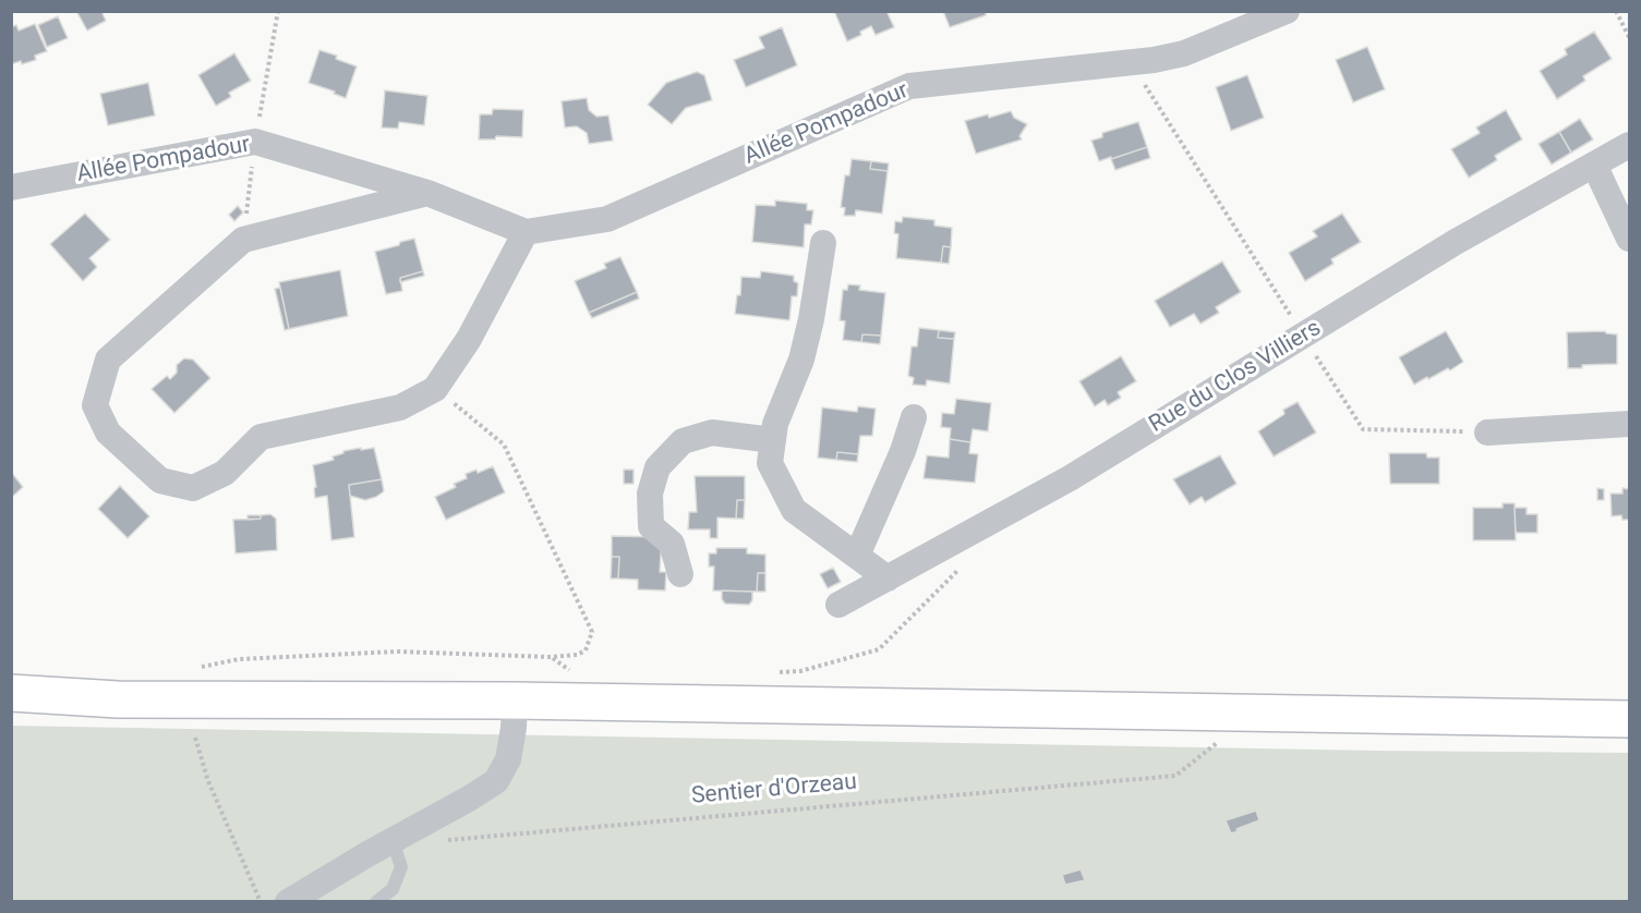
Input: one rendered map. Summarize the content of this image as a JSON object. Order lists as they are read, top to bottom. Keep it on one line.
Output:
{"streets":{"street":["Allée Pompadour","Rue du Clos Villiers"],"path":["Sentier d'Orzeau"]}}
